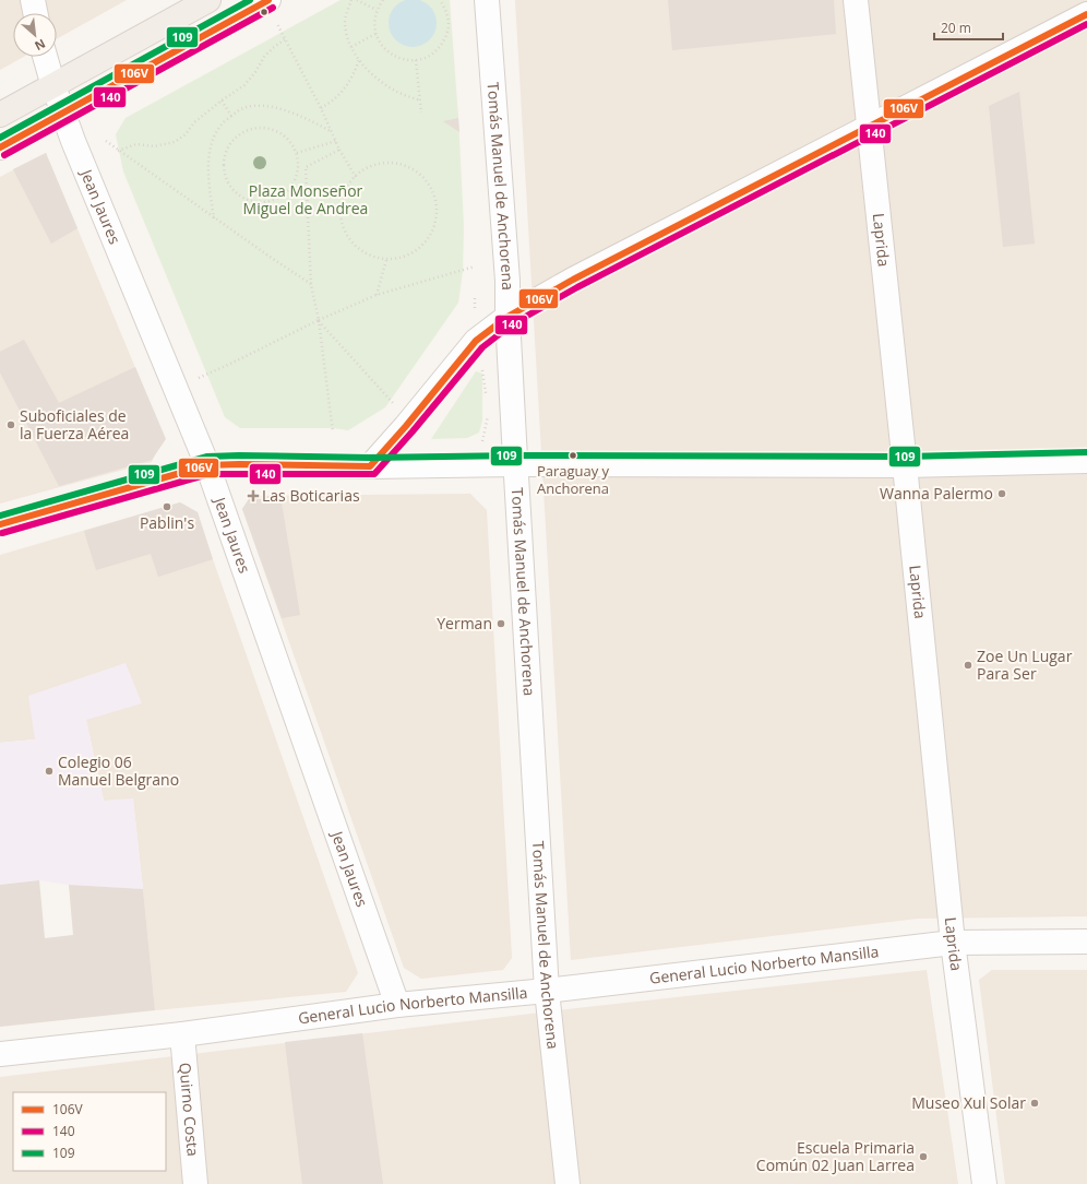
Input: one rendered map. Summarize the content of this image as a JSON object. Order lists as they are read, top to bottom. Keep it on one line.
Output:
{"streets":{"street":["Tomás Manuel de Anchorena","Jean Jaures","Laprida","General Lucio Norberto Mansilla","Quirno Costa"]},"crossings":[["Tomás Manuel de Anchorena","General Lucio Norberto Mansilla"],["Jean Jaures","General Lucio Norberto Mansilla"],["Laprida","General Lucio Norberto Mansilla"],["General Lucio Norberto Mansilla","Quirno Costa"]],"parks":["Plaza Monseñor Miguel de Andrea"],"places":{"other":["Suboficiales de la Fuerza Aérea","Paraguay y Anchorena","Wanna Palermo","Pablin's","Yerman","Zoe Un Lugar Para Ser","Colegio 06 Manuel Belgrano","Museo Xul Solar","Escuela Primaria Común 02 Juan Larrea"],"health":["Las Boticarias"]},"lines":["transit line 106V","transit line 109","transit line 140"],"legend":["106V","140","109"],"scale_bar":"20 m","north":"bottom right"}
